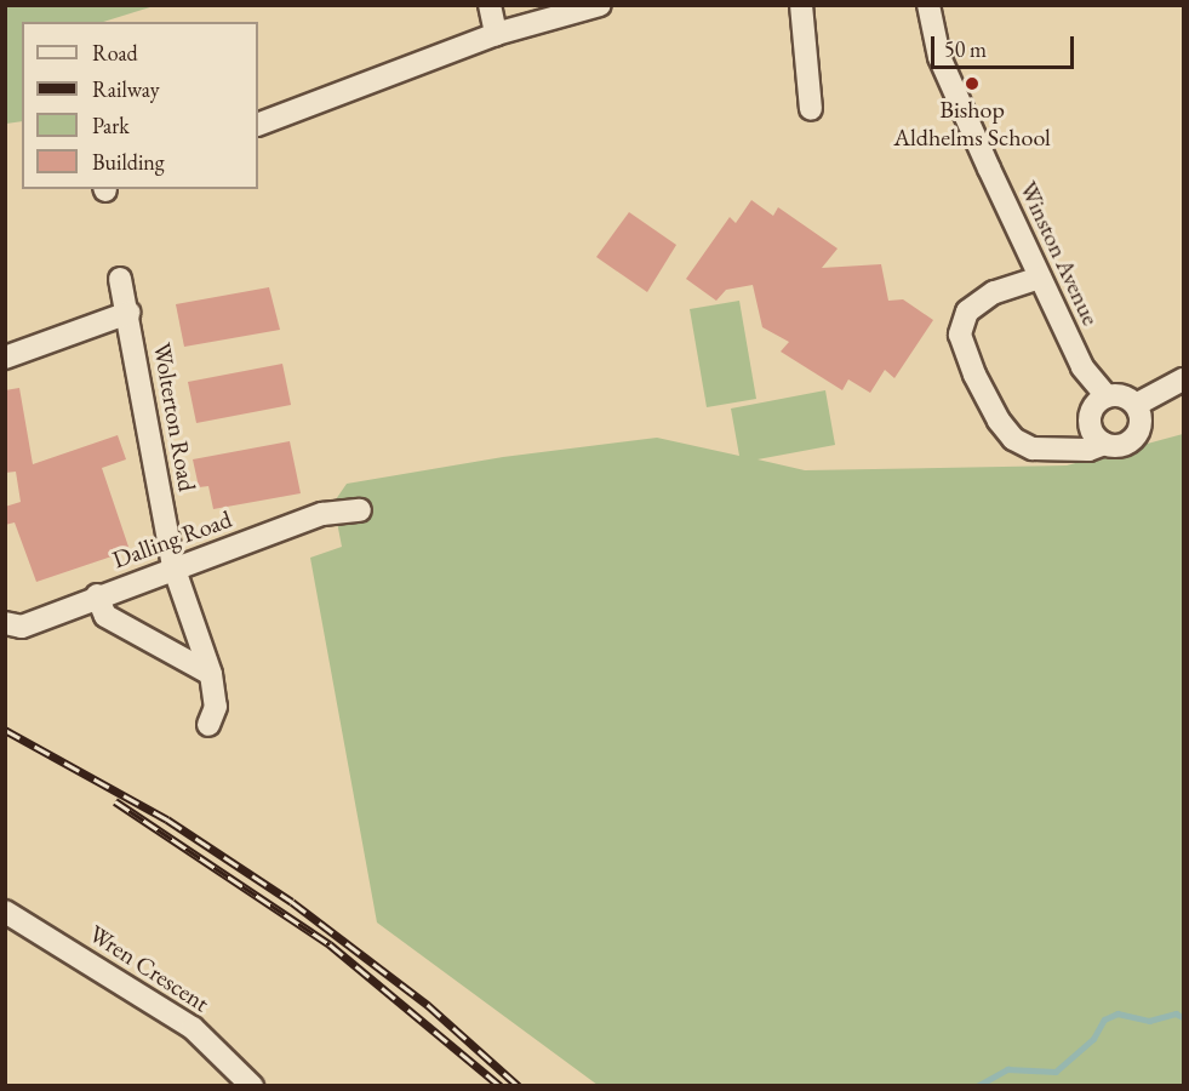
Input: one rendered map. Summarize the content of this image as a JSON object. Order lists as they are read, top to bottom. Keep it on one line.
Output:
{"streets":{"street":["Winston Avenue","Wolterton Road","Dalling Road","Wren Crescent"]},"crossings":[["Wolterton Road","Dalling Road"]],"places":["Bishop Aldhelms School"],"legend":["Road","Railway","Park","Building"],"scale_bar":"50 m"}
